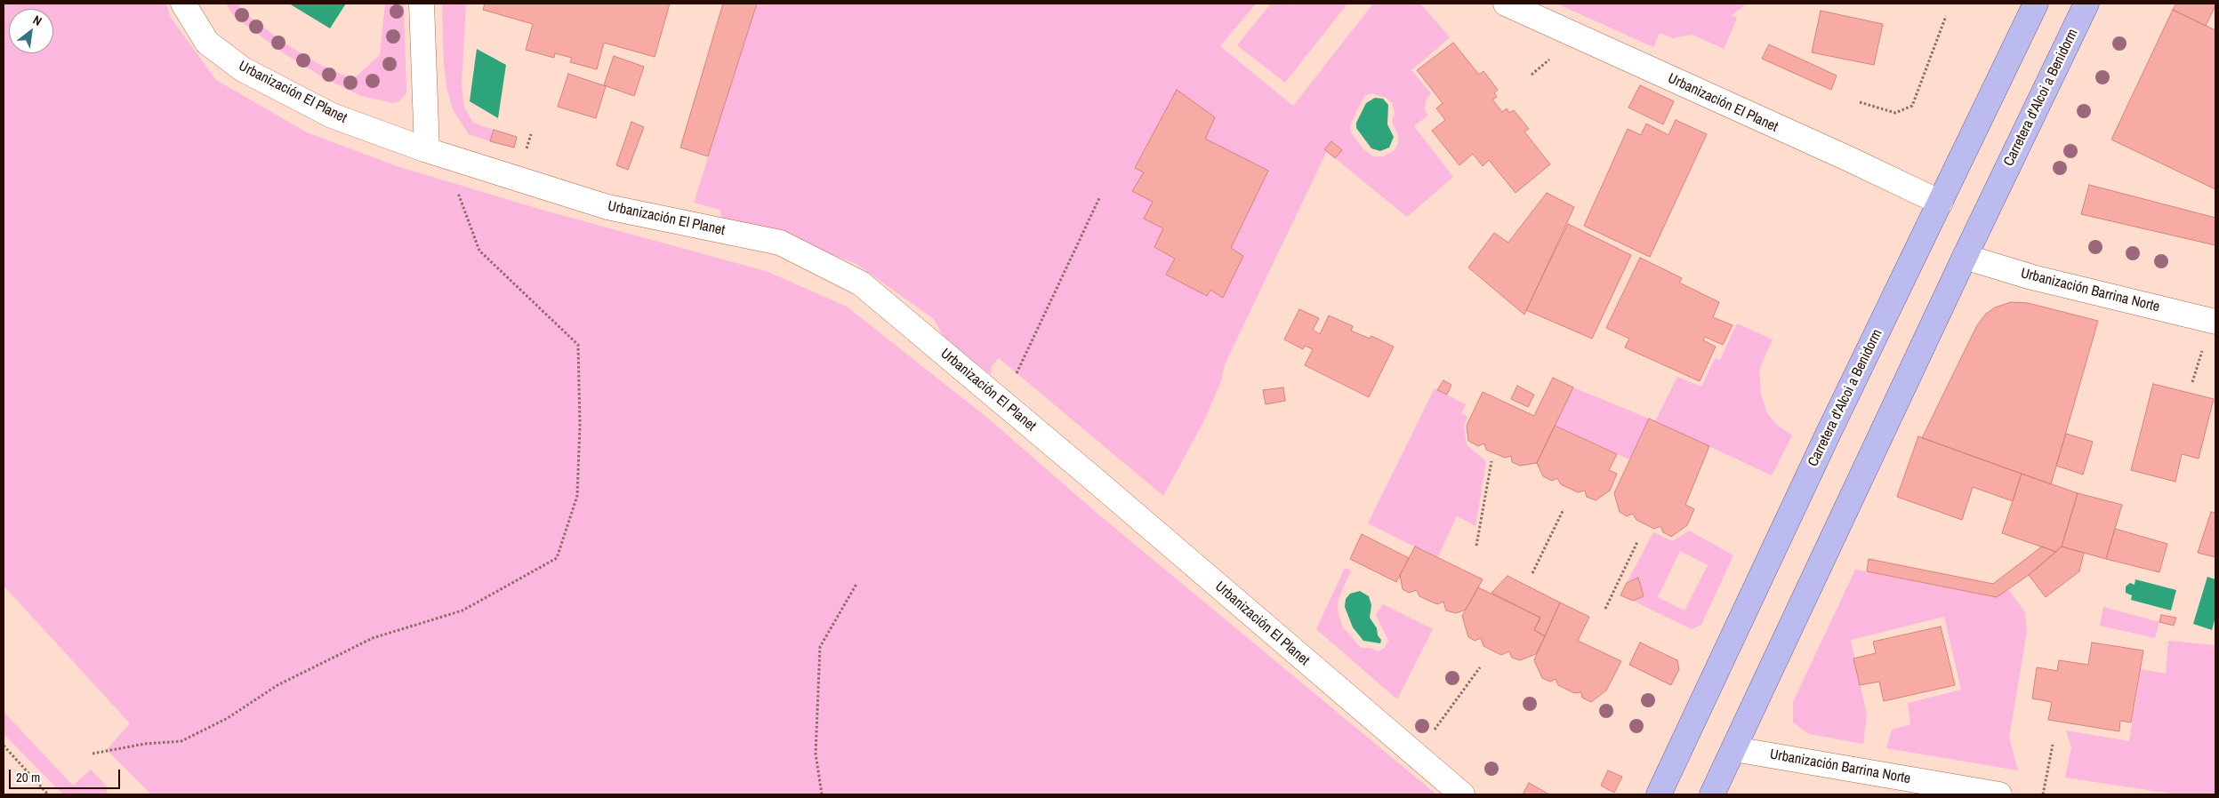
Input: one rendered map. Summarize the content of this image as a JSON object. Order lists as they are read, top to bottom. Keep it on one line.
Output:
{"streets":{"main road":["Carretera d'Alcoi a Benidorm"],"street":["Urbanización El Planet","Urbanización Barrina Norte"]},"crossings":[["Urbanización El Planet","Carretera d'Alcoi a Benidorm"],["Carretera d'Alcoi a Benidorm","Urbanización Barrina Norte"]],"scale_bar":"20 m","north":"top right"}
